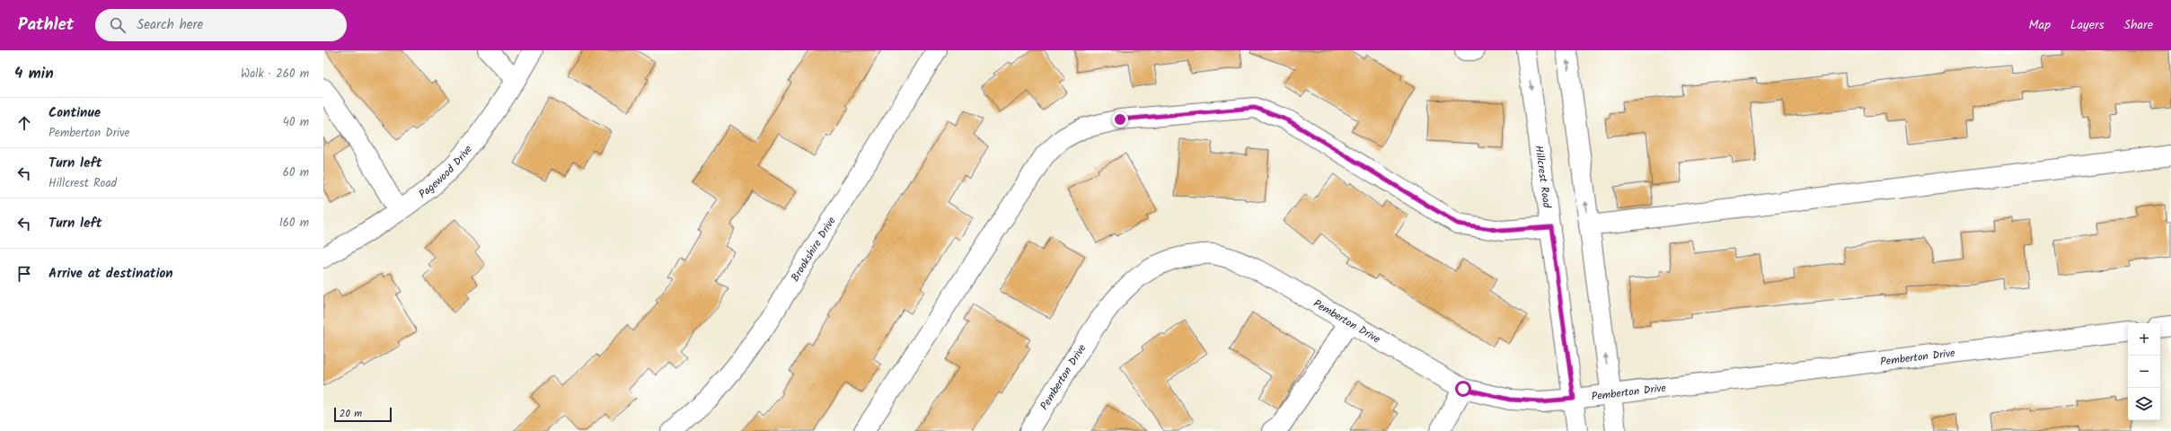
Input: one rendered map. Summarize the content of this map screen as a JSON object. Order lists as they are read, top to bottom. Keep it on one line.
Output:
{"streets":{"street":["Pagewood Drive","Hillcrest Road","Brookshire Drive","Pemberton Drive"]},"crossings":[["Hillcrest Road","Pemberton Drive"]],"scale_bar":"20 m","page":{"header":"Pathlet","search":"Search here","nav":["Map","Layers","Share"],"heading":["4 min","Walk · 260 m"],"list":[["Continue","Pemberton Drive","40 m"],["Turn left","Hillcrest Road","60 m"],["Turn left","160 m"],"Arrive at destination"],"map_buttons":["+","−"],"scale":"20 m"}}
